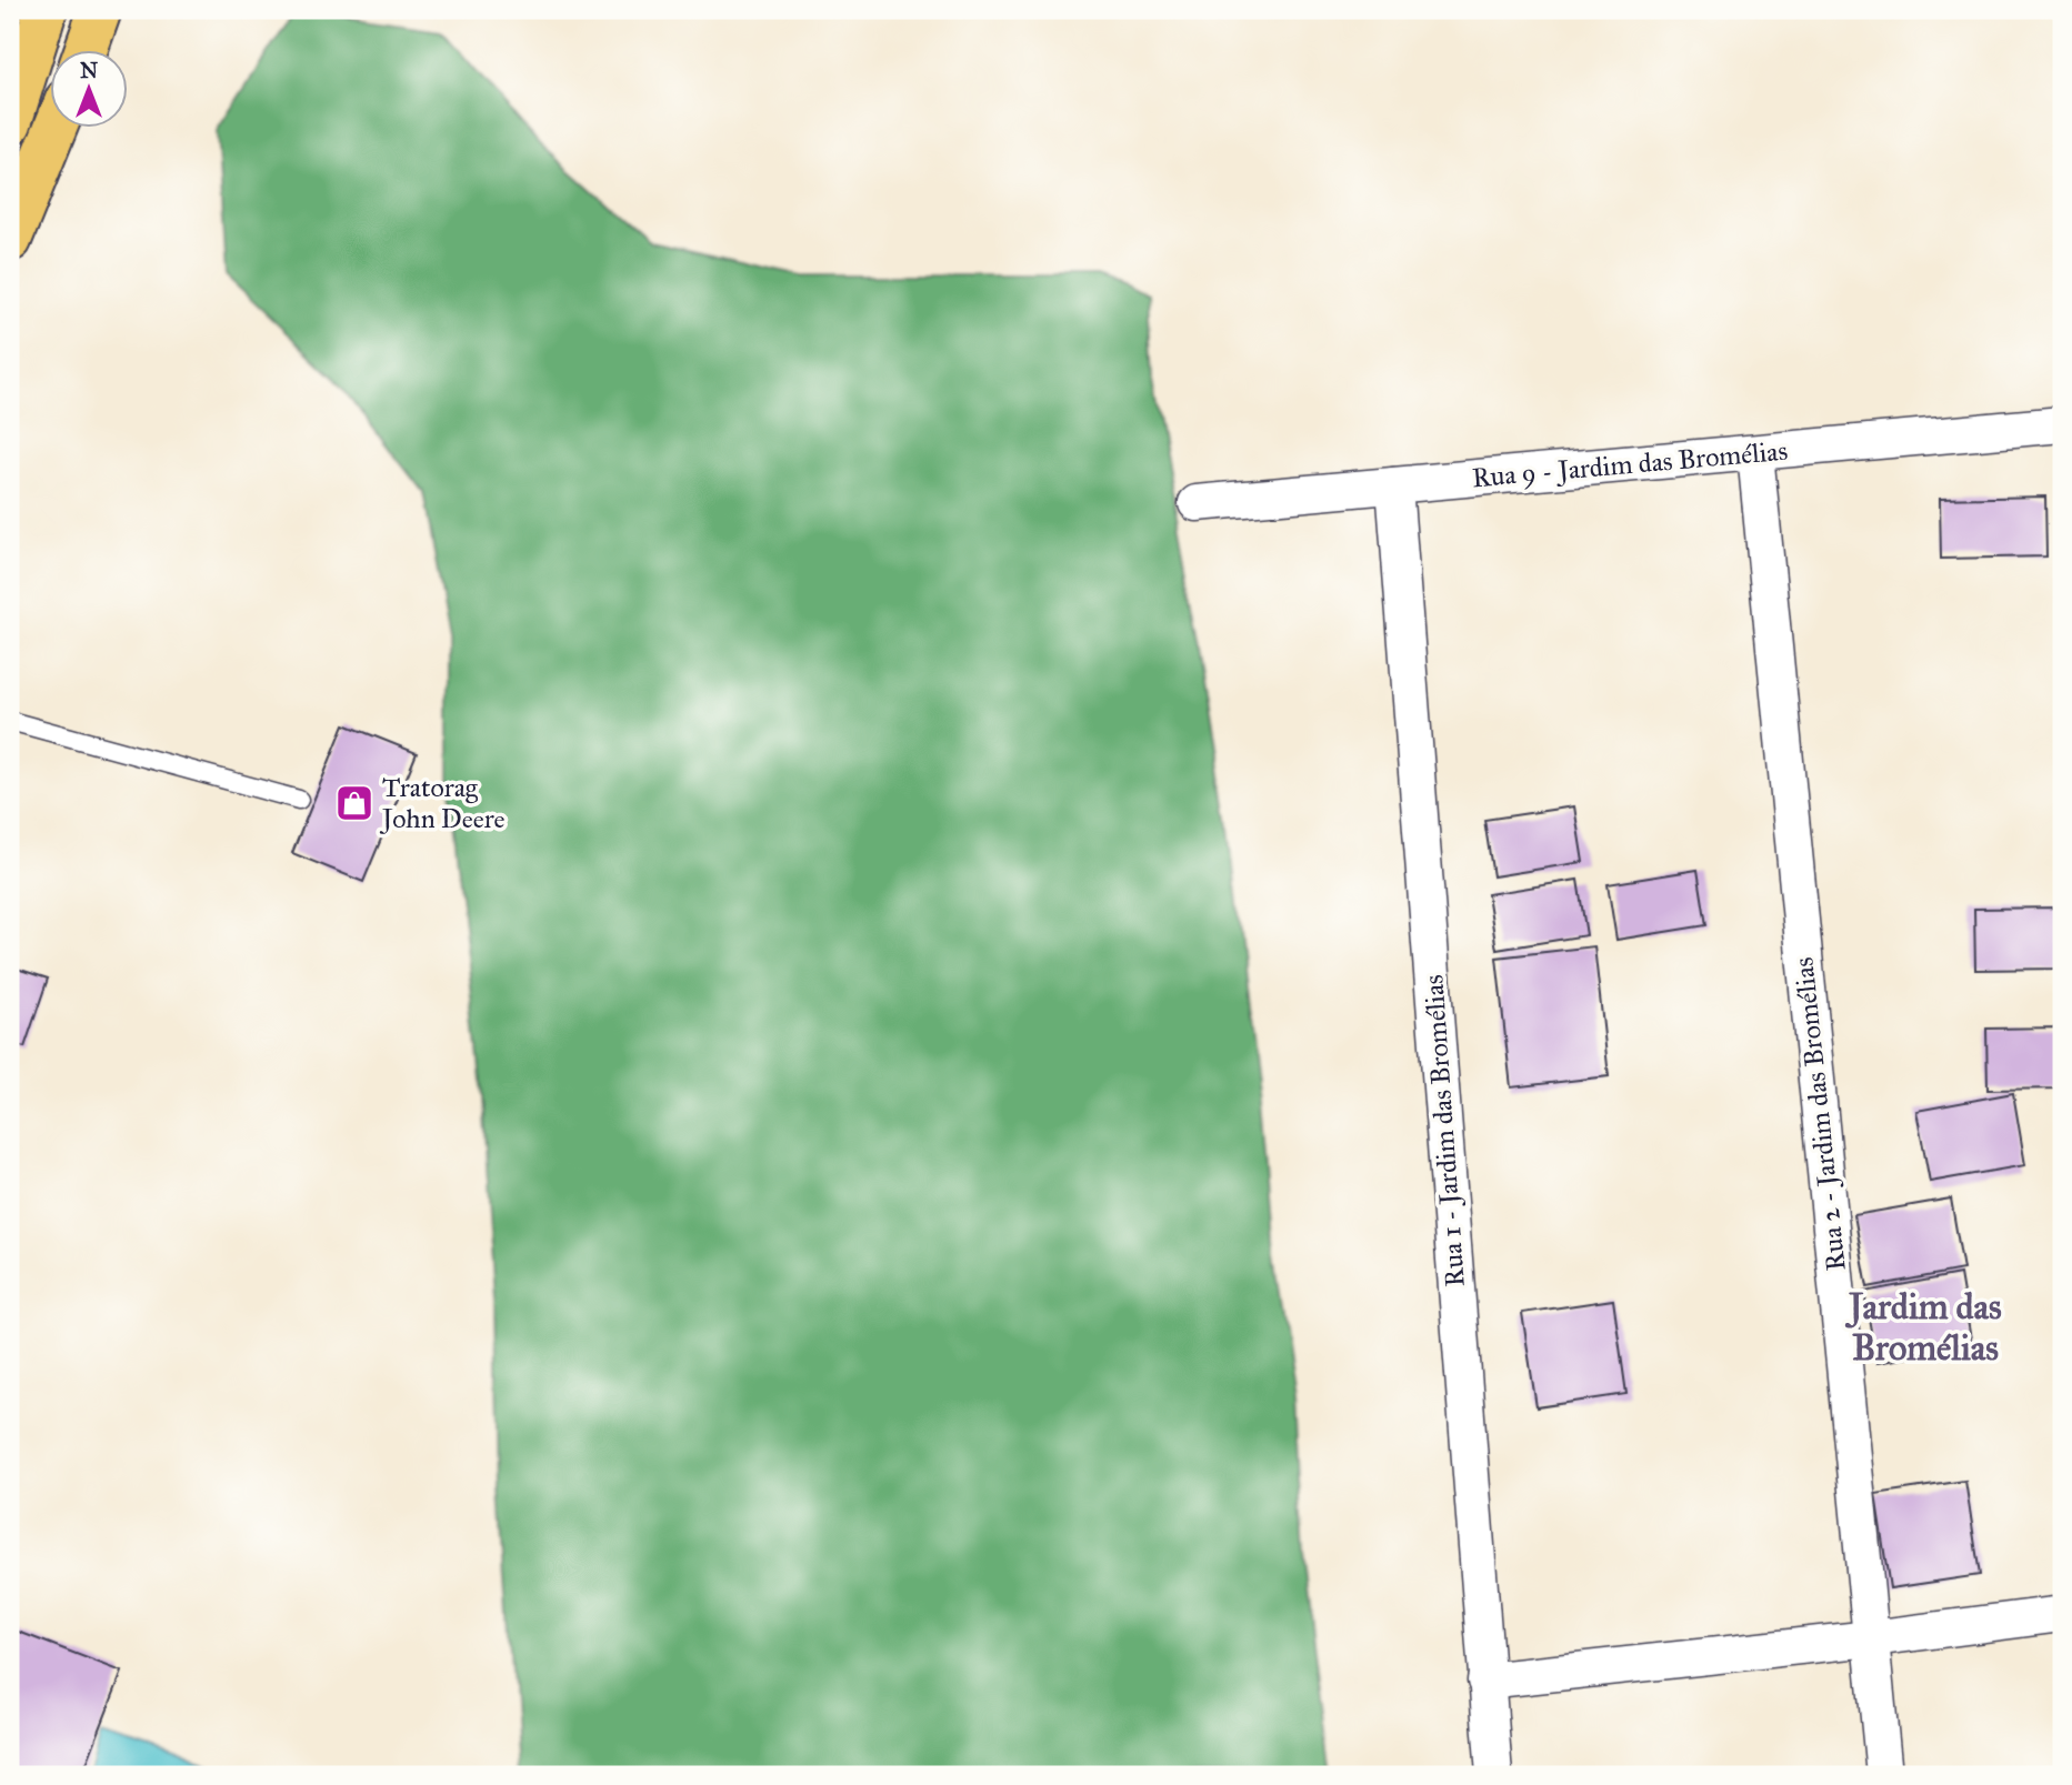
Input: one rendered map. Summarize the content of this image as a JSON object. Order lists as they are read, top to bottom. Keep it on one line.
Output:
{"streets":{"street":["Rua 9 - Jardim das Bromélias","Rua 2 - Jardim das Bromélias","Rua 1 - Jardim das Bromélias"]},"crossings":[["Rua 9 - Jardim das Bromélias","Rua 2 - Jardim das Bromélias"],["Rua 9 - Jardim das Bromélias","Rua 1 - Jardim das Bromélias"]],"districts":["Jardim das Bromélias"],"places":{"shop":["Tratorag John Deere"]},"north":"top"}
